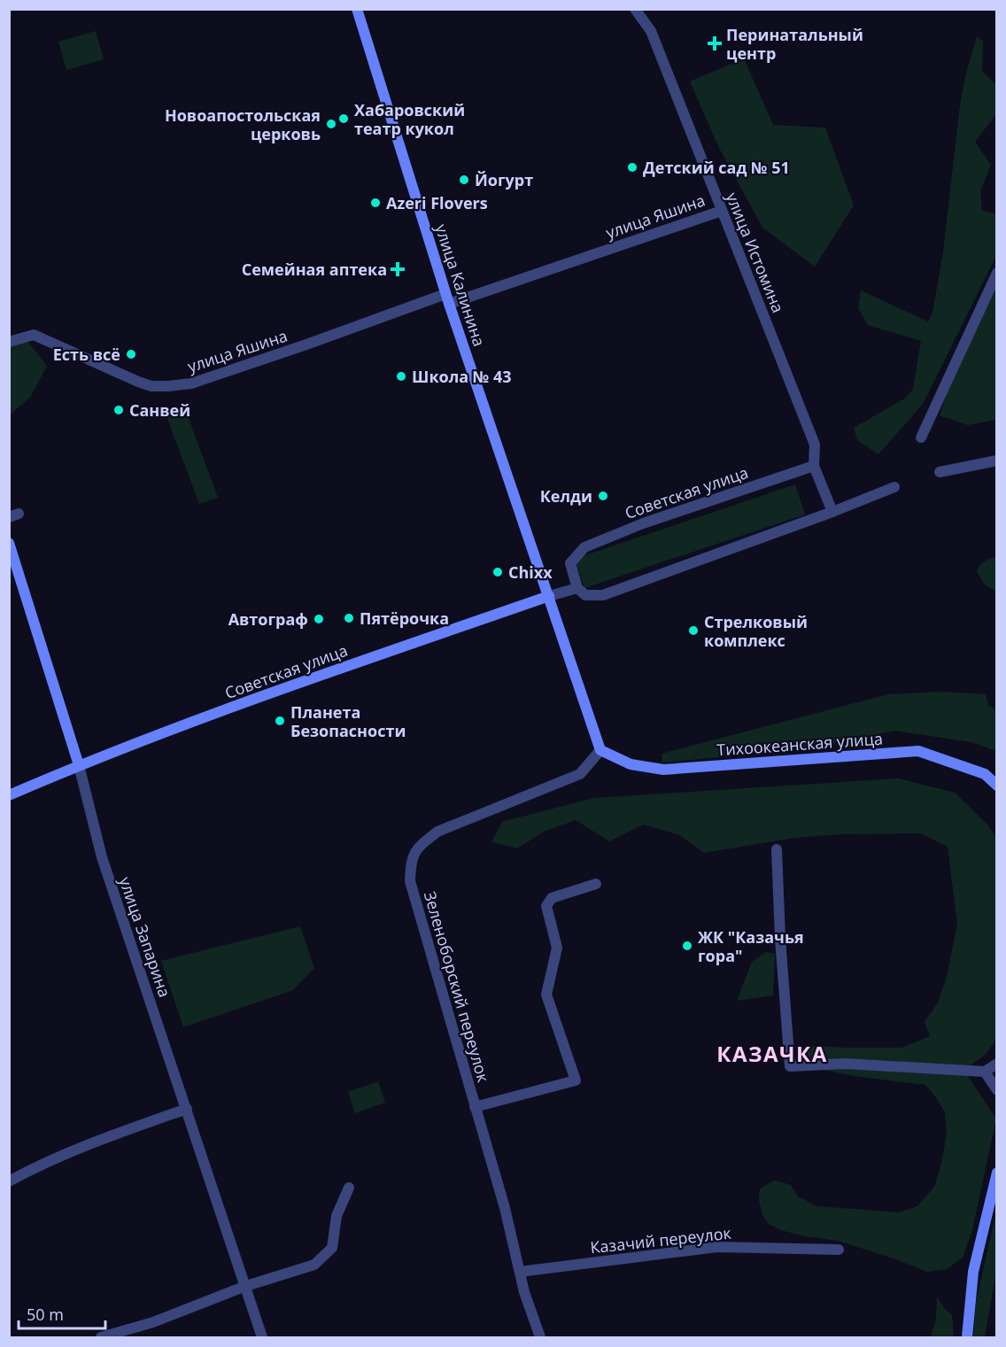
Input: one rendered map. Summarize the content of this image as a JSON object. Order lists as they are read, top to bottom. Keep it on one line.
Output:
{"streets":{"main road":["улица Калинина","Советская улица","Тихоокеанская улица","улица Запарина"],"street":["улица Яшина","улица Истомина","Зеленоборский переулок","Казачий переулок"]},"crossings":[["улица Яшина","улица Истомина"],["улица Яшина","улица Калинина"],["улица Истомина","Советская улица"],["улица Калинина","Советская улица"],["улица Калинина","Тихоокеанская улица"],["улица Калинина","Зеленоборский переулок"],["Советская улица","улица Запарина"],["Тихоокеанская улица","Зеленоборский переулок"],["Зеленоборский переулок","Казачий переулок"]],"districts":["КАЗАЧКА"],"places":{"health":["Перинатальный центр","Семейная аптека"],"other":["Хабаровский театр кукол","Новоапостольская церковь","Детский сад № 51","Йогурт","Azeri Flovers","Есть всё","Школа № 43","Санвей","Келди","Chixx","Пятёрочка","Автограф","Стрелковый комплекс","Планета Безопасности","ЖК \"Казачья гора\""]},"scale_bar":"50 m"}
